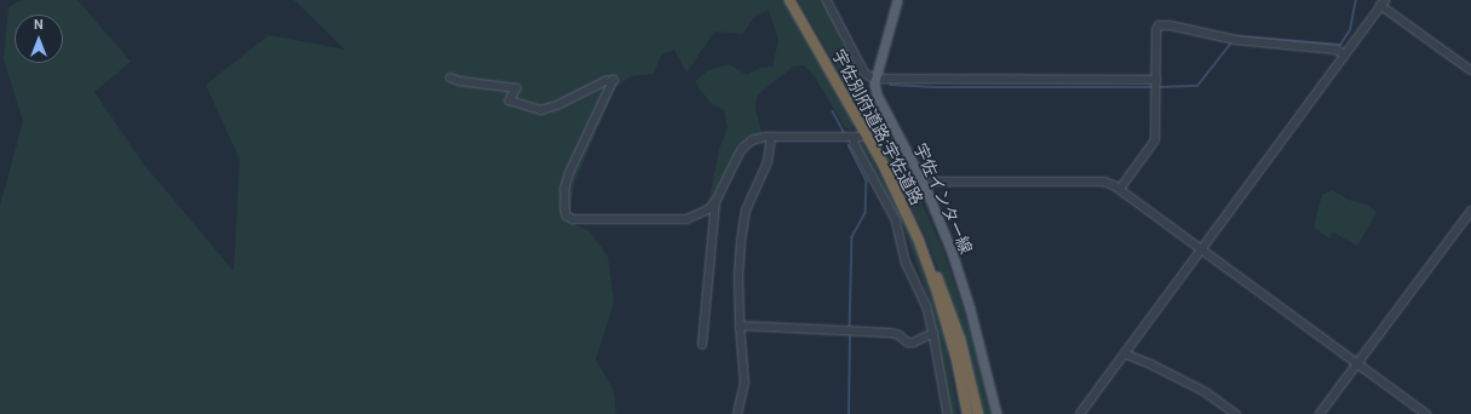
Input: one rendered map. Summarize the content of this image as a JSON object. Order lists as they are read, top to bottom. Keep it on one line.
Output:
{"streets":{"highway":["宇佐別府道路;宇佐道路"],"main road":["宇佐インター線"]},"north":"top"}
